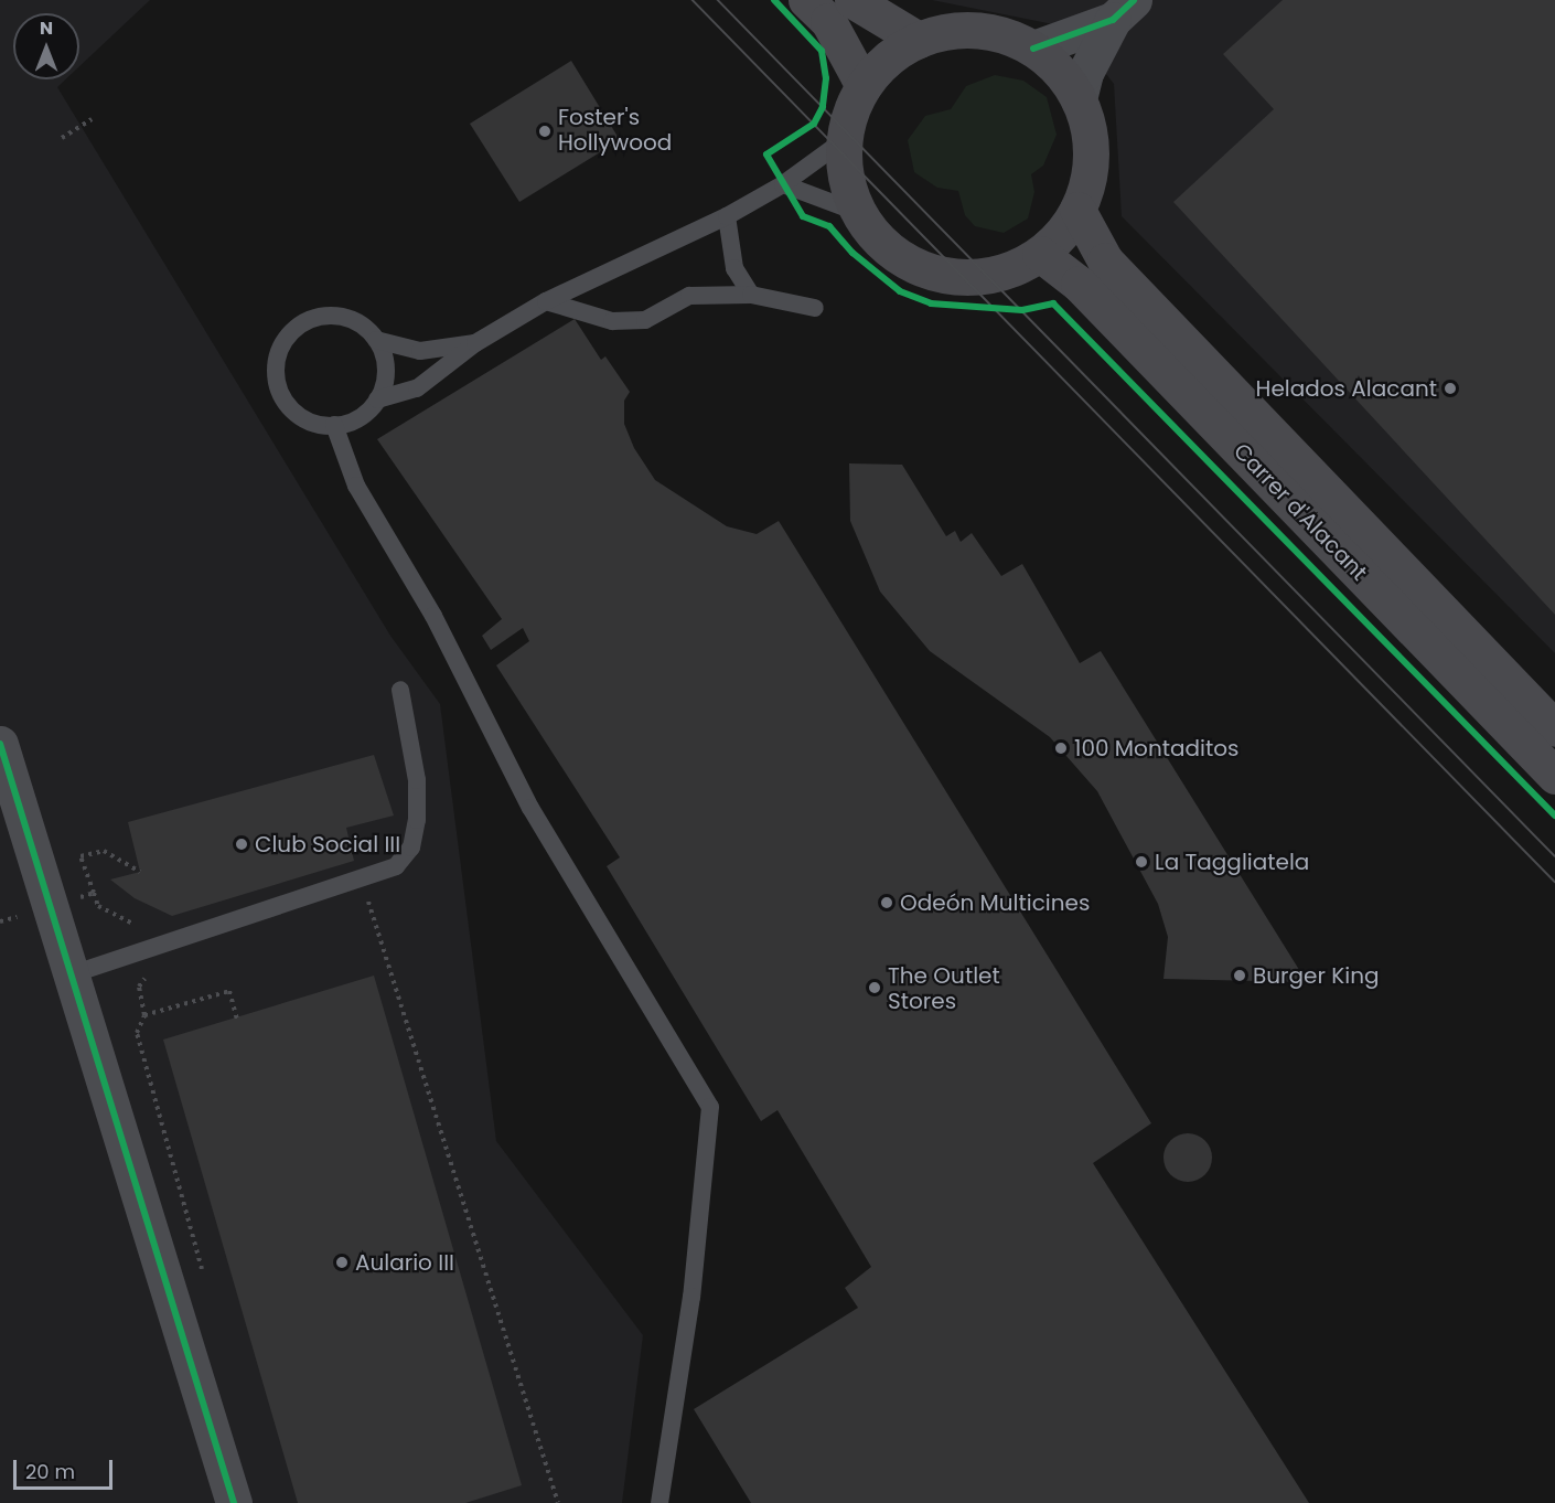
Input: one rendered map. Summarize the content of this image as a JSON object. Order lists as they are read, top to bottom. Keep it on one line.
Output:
{"streets":{"main road":["Carrer d'Alacant"]},"places":["Foster's Hollywood","Helados Alacant","100 Montaditos","Club Social III","La Taggliatela","Odeón Multicines","Burger King","The Outlet Stores","Aulario III"],"scale_bar":"20 m","north":"top"}
